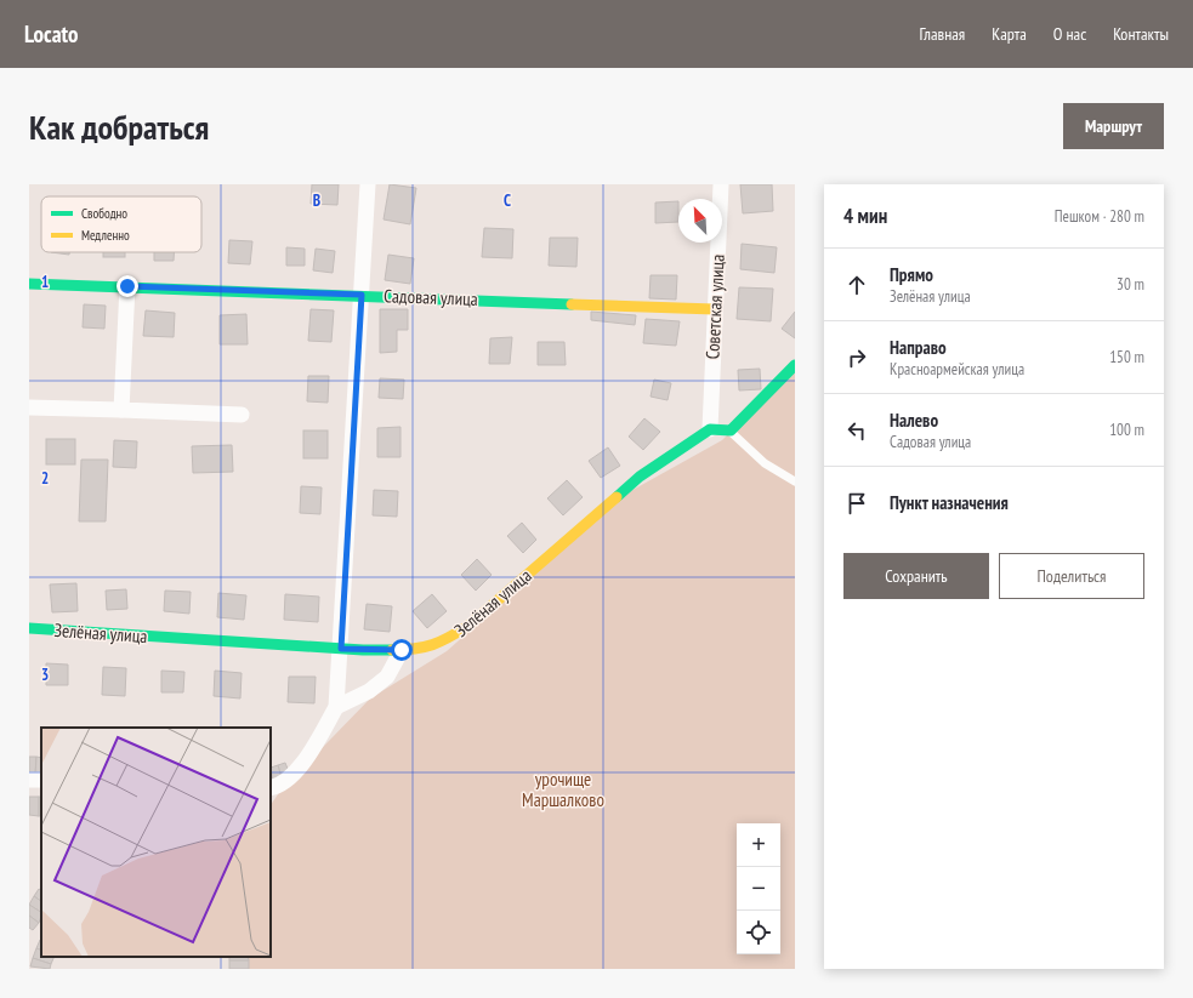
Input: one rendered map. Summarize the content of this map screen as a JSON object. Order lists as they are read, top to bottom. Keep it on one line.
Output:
{"streets":{"street":["Садовая улица","Советская улица","Зелёная улица"]},"crossings":[["Садовая улица","Советская улица"],["Советская улица","Зелёная улица"]],"parks":["урочище Маршалково"],"legend":["Свободно","Медленно"],"north":"top left","page":{"header":"Locato","nav":["Главная","Карта","О нас","Контакты"],"buttons":["Маршрут",["Сохранить","Поделиться"]],"title":"Как добраться","heading":["4 мин","Пешком · 280 m"],"list":[["Прямо","Зелёная улица","30 m"],["Направо","Красноармейская улица","150 m"],["Налево","Садовая улица","100 m"],"Пункт назначения"],"map_buttons":["+","−"]},"grid":{"columns":["B","C"],"rows":["1","2","3"]}}
